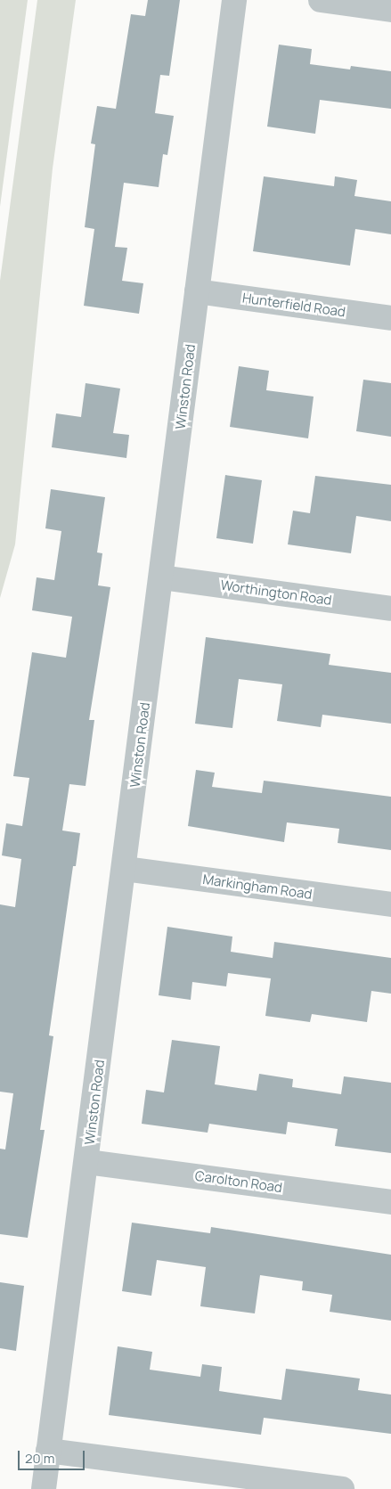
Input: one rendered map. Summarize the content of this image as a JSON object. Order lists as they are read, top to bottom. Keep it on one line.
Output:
{"streets":{"street":["Hunterfield Road","Winston Road","Worthington Road","Markingham Road","Carolton Road"]},"crossings":[["Hunterfield Road","Winston Road"],["Winston Road","Worthington Road"],["Winston Road","Markingham Road"],["Winston Road","Carolton Road"]],"scale_bar":"20 m"}
